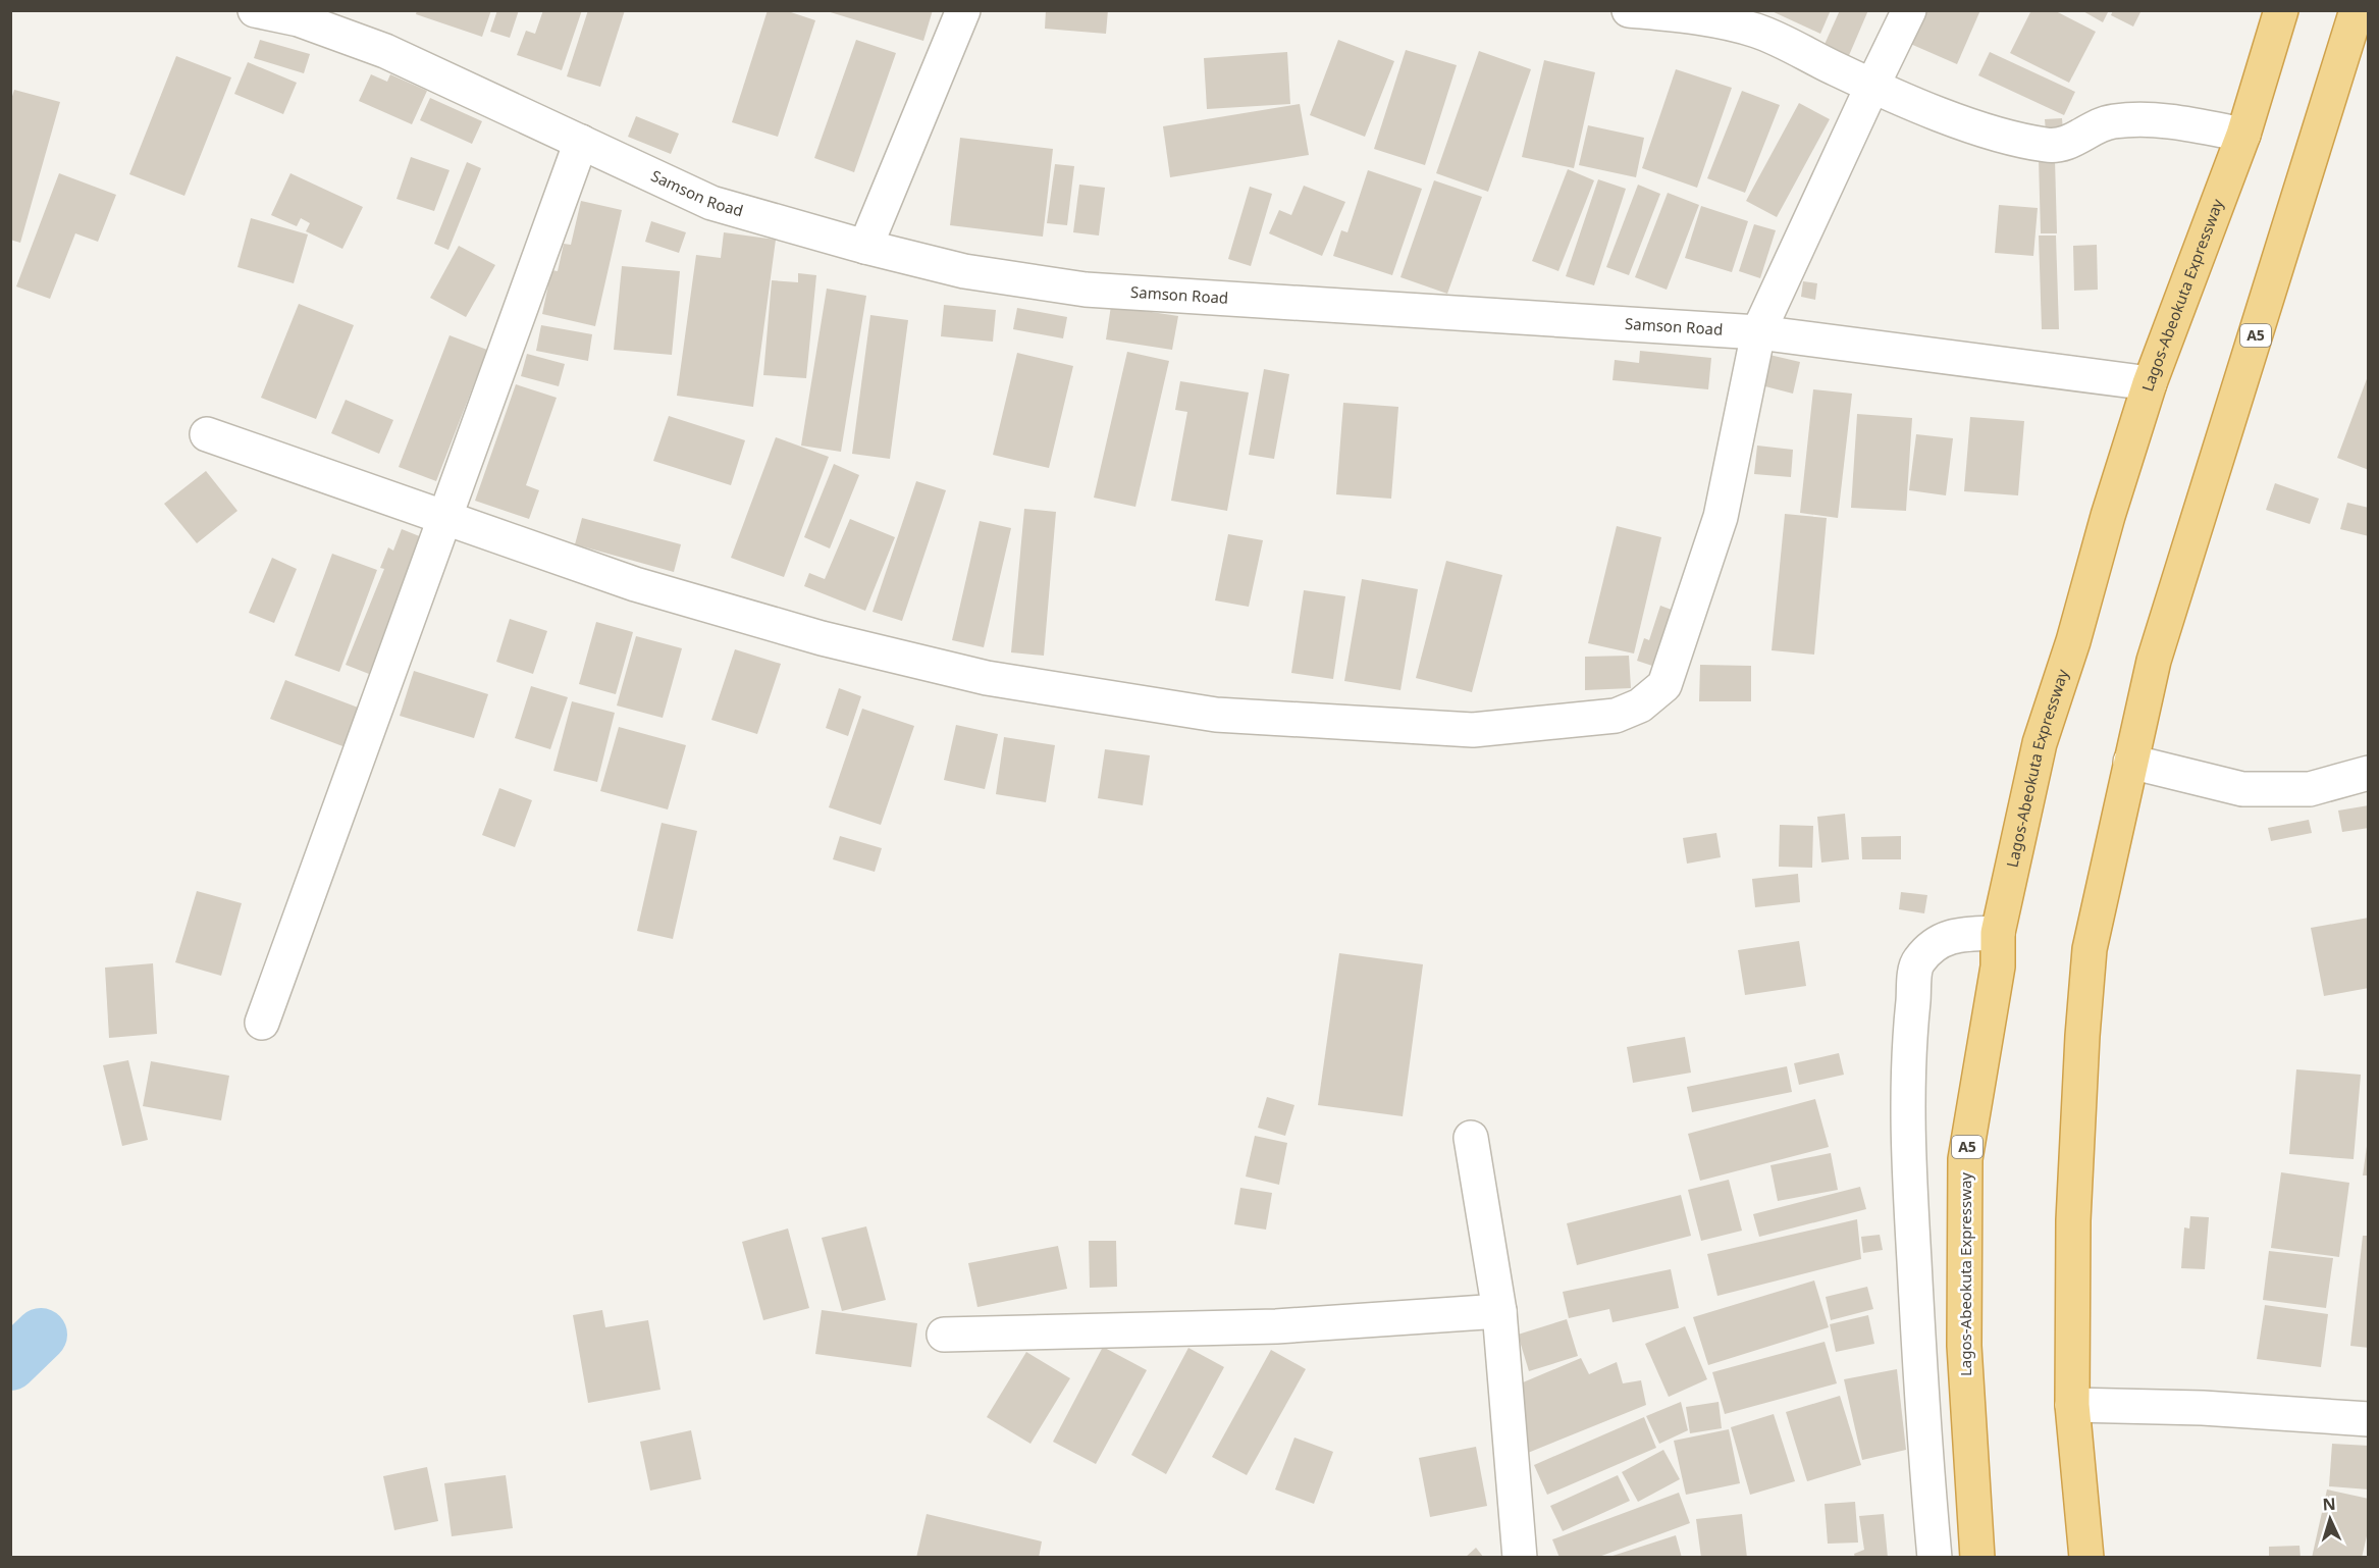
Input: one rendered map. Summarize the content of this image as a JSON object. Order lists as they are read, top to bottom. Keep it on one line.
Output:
{"streets":{"highway":["Lagos-Abeokuta Expressway","A5"],"street":["Samson Road"]},"crossings":[["Samson Road","Lagos-Abeokuta Expressway"]],"north":"top"}
